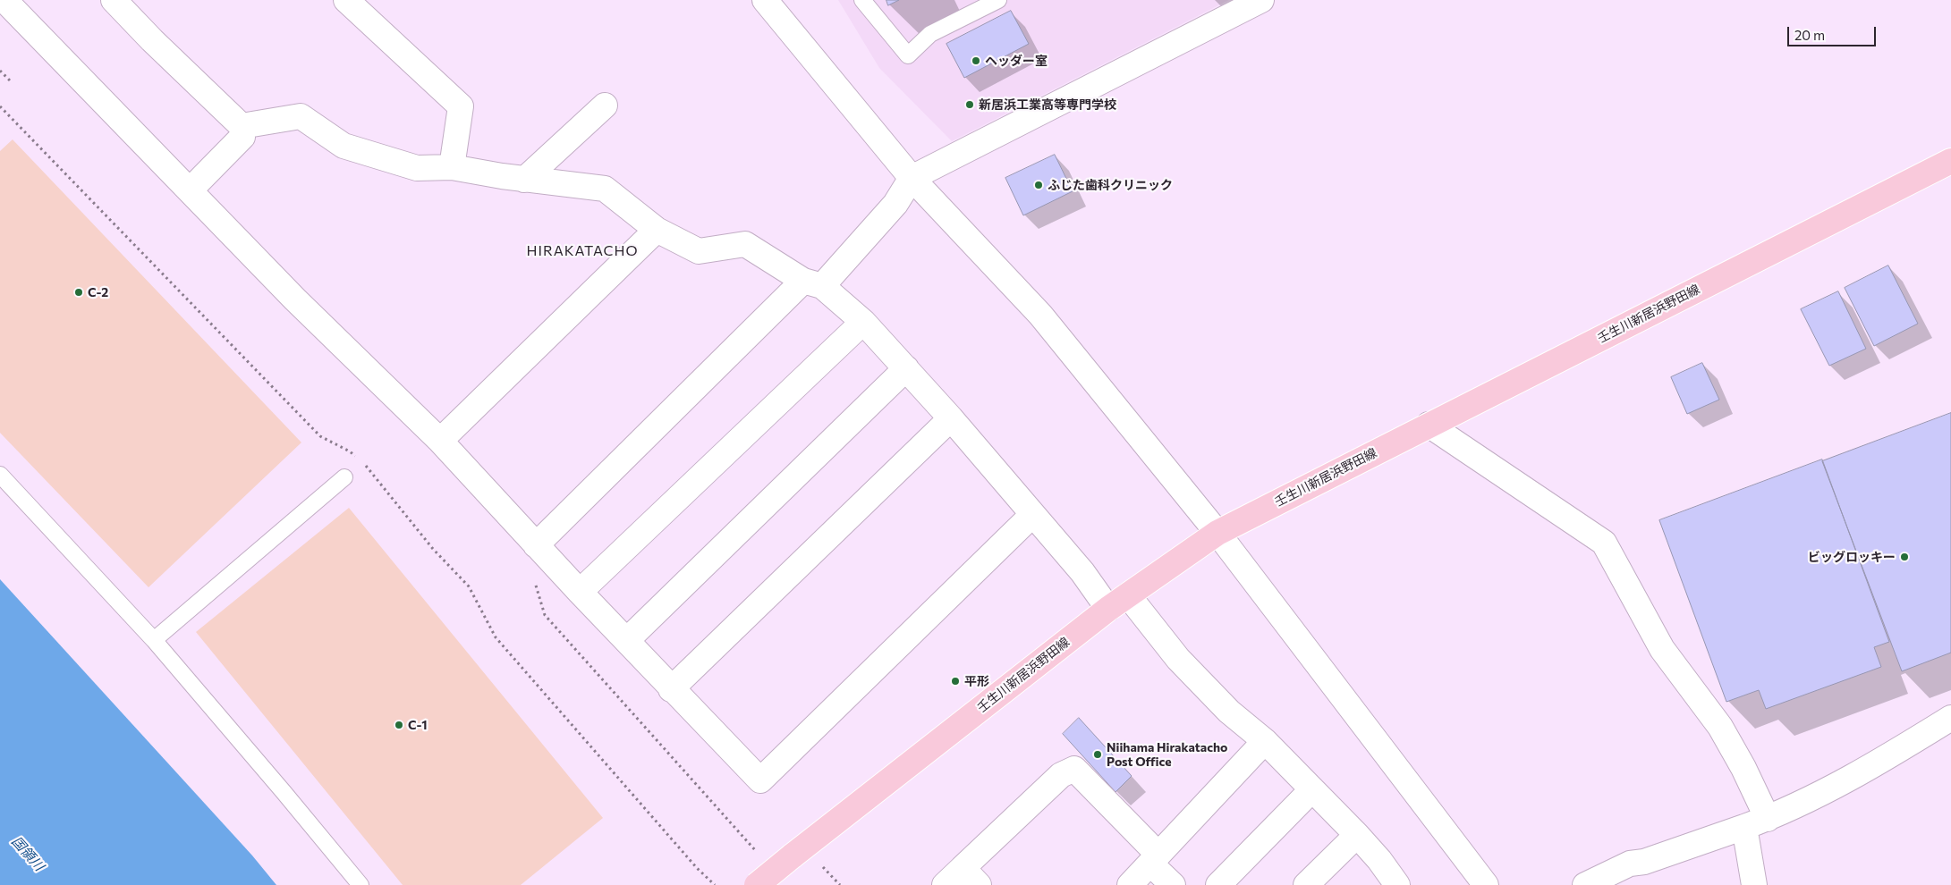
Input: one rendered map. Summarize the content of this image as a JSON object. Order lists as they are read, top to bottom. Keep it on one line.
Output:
{"streets":{"main road":["壬生川新居浜野田線"]},"districts":["HIRAKATACHO"],"water":["国領川"],"places":["ヘッダー室","新居浜工業高等専門学校","ふじた歯科クリニック","C-2","ビッグロッキー","平形","C-1","Niihama Hirakatacho Post Office"],"scale_bar":"20 m"}
